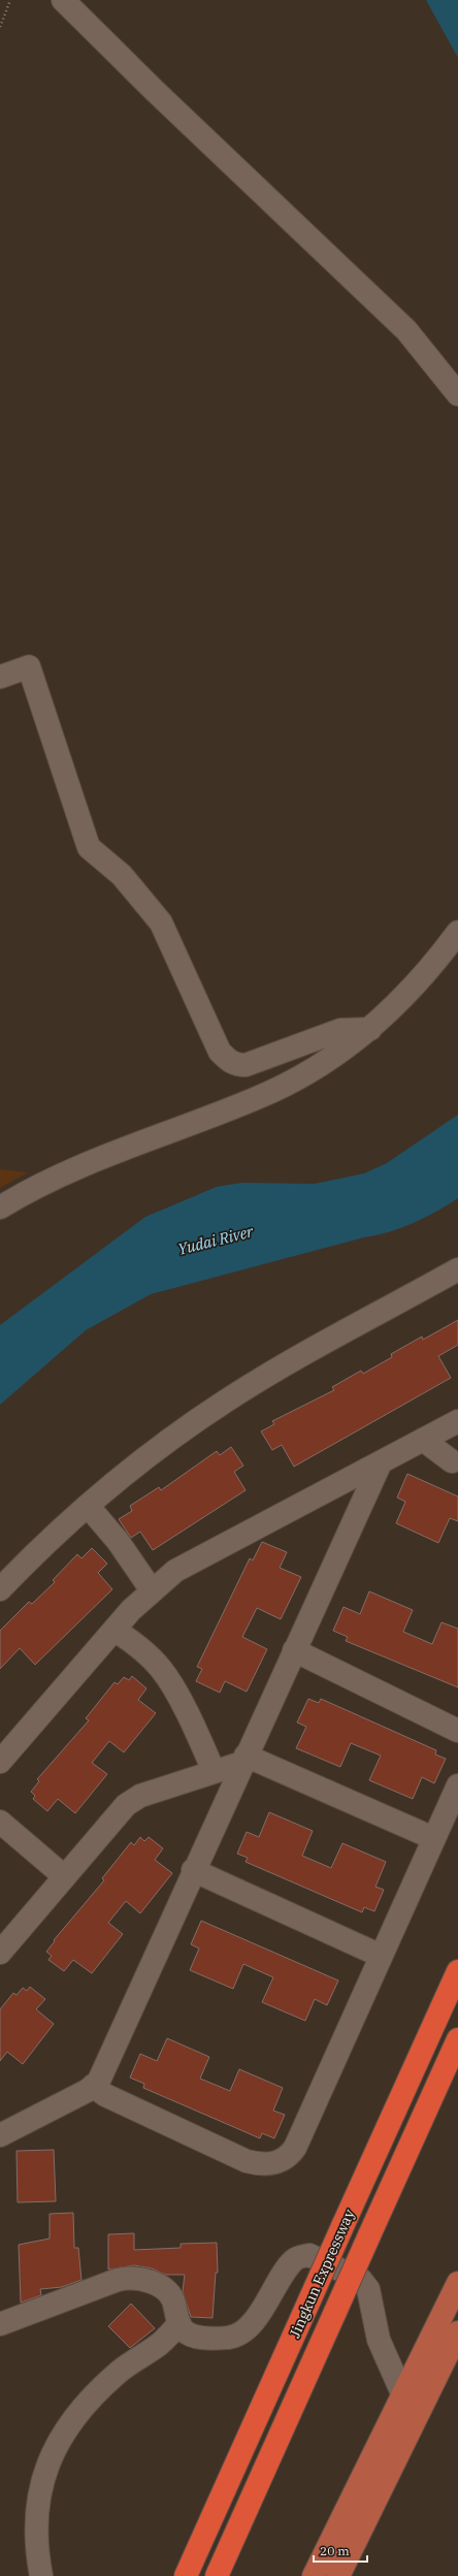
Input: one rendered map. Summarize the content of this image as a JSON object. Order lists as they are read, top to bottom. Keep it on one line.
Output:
{"streets":{"highway":["Jingkun Expressway"]},"water":["Yudai River"],"scale_bar":"20 m"}
